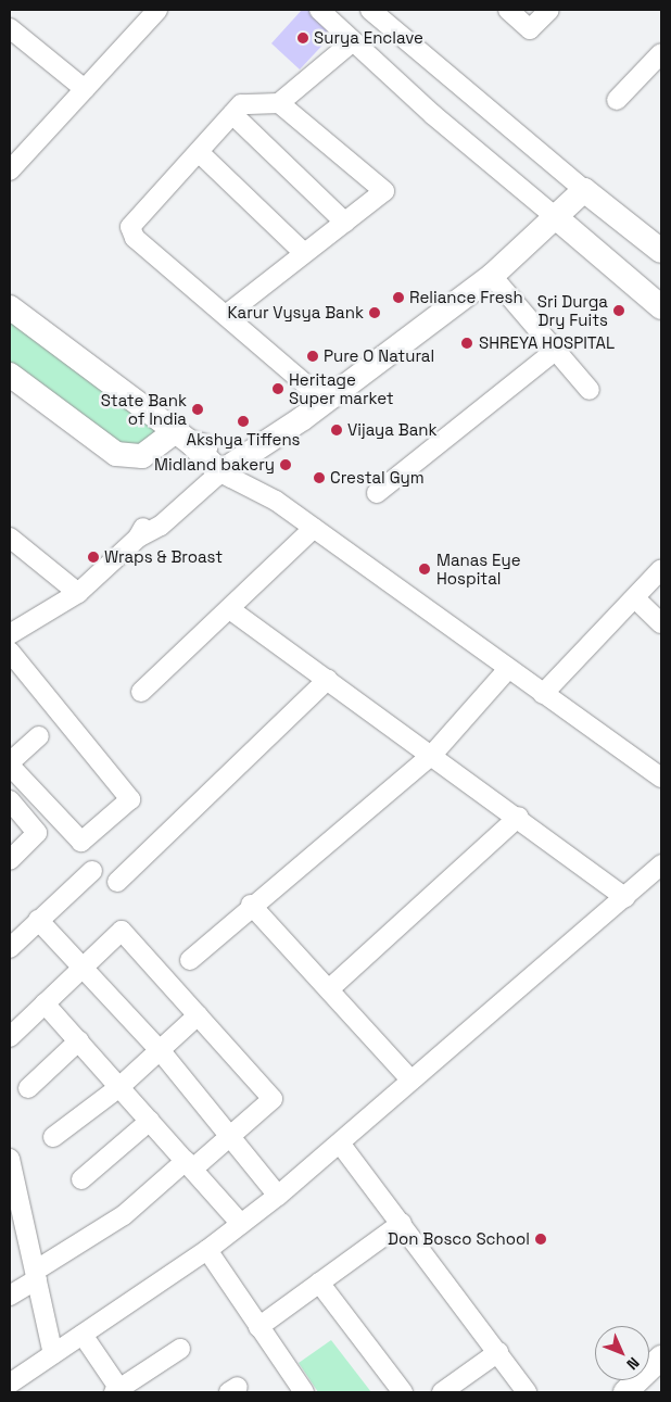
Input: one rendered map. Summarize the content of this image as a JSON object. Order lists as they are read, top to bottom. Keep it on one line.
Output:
{"places":["Surya Enclave","Reliance Fresh","Sri Durga Dry Fuits","Karur Vysya Bank","SHREYA HOSPITAL","Pure O Natural","Heritage Super market","State Bank of India","Akshya Tiffens","Vijaya Bank","Midland bakery","Crestal Gym","Wraps & Broast","Manas Eye Hospital","Don Bosco School"],"north":"bottom right"}
